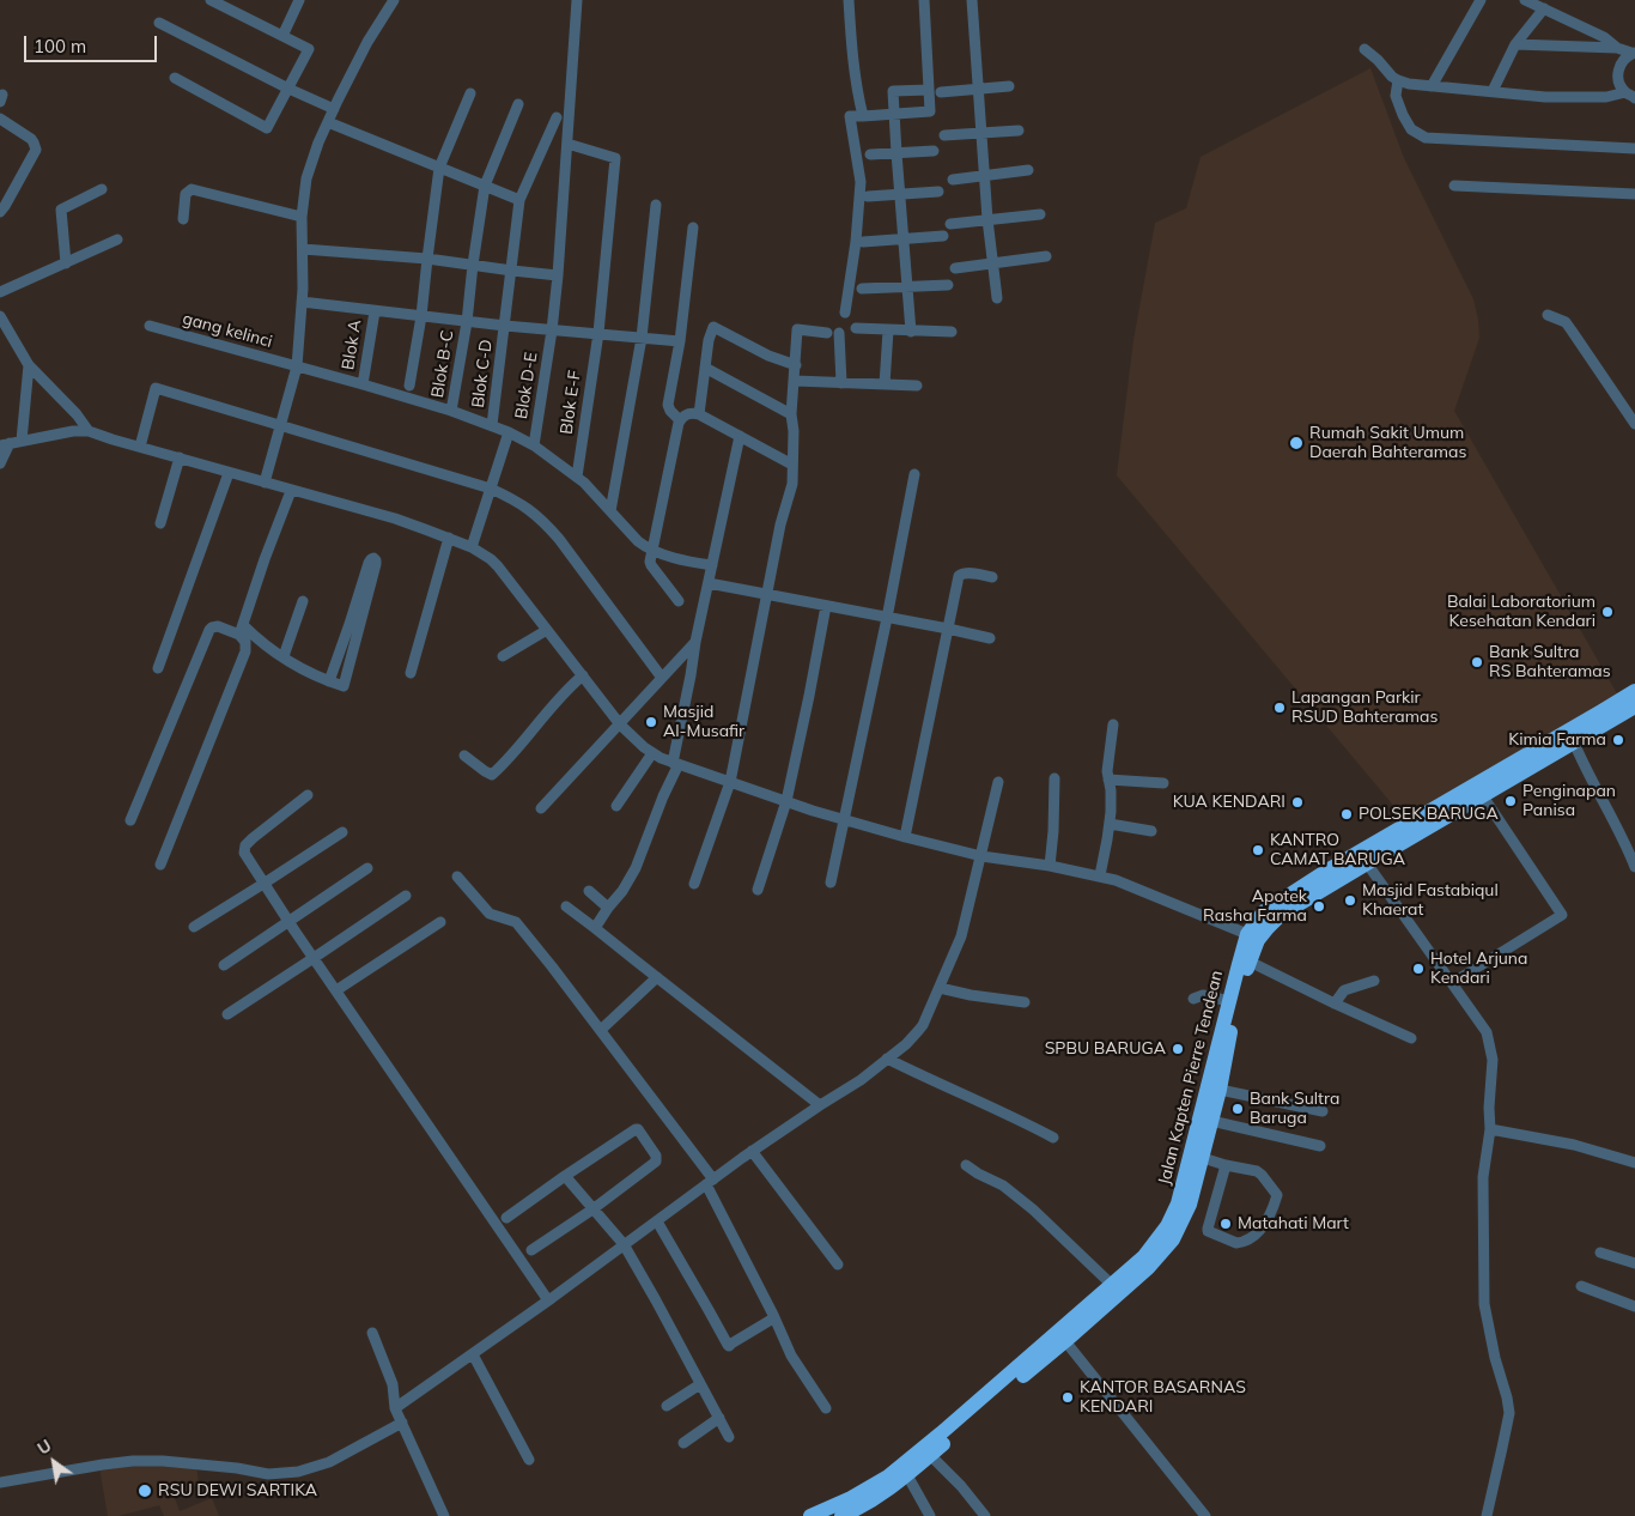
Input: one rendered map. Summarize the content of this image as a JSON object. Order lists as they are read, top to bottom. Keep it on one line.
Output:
{"streets":{"highway":["Jalan Kapten Pierre Tendean"],"street":["gang kelinci","Blok A","Blok B-C","Blok C-D","Blok D-E","Blok E-F"]},"crossings":[["gang kelinci","Blok A"],["gang kelinci","Blok B-C"],["gang kelinci","Blok C-D"],["gang kelinci","Blok D-E"],["gang kelinci","Blok E-F"],["Blok D-E","Blok E-F"]],"places":["Rumah Sakit Umum Daerah Bahteramas","Balai Laboratorium Kesehatan Kendari","Bank Sultra RS Bahteramas","Lapangan Parkir RSUD Bahteramas","Masjid Al-Musafir","Kimia Farma","Penginapan Panisa","KUA KENDARI","POLSEK BARUGA","KANTRO CAMAT BARUGA","Masjid Fastabiqul Khaerat","Apotek Rasha Farma","Hotel Arjuna Kendari","SPBU BARUGA","Bank Sultra Baruga","Matahati Mart","KANTOR BASARNAS KENDARI","RSU DEWI SARTIKA"],"scale_bar":"100 m","north":"top left"}
